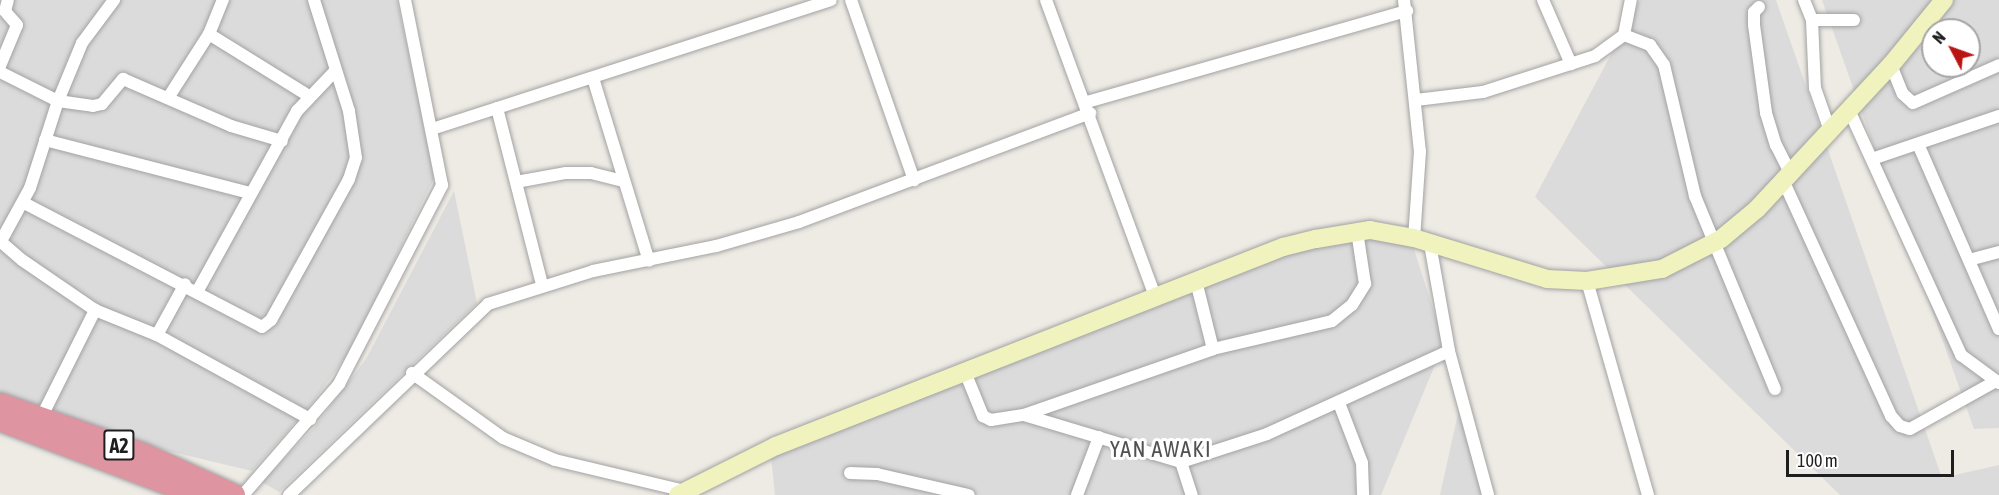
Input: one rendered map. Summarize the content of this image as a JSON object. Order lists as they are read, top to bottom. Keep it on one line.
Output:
{"streets":{"highway":["A2"]},"districts":["YAN AWAKI"],"scale_bar":"100 m","north":"top left"}
